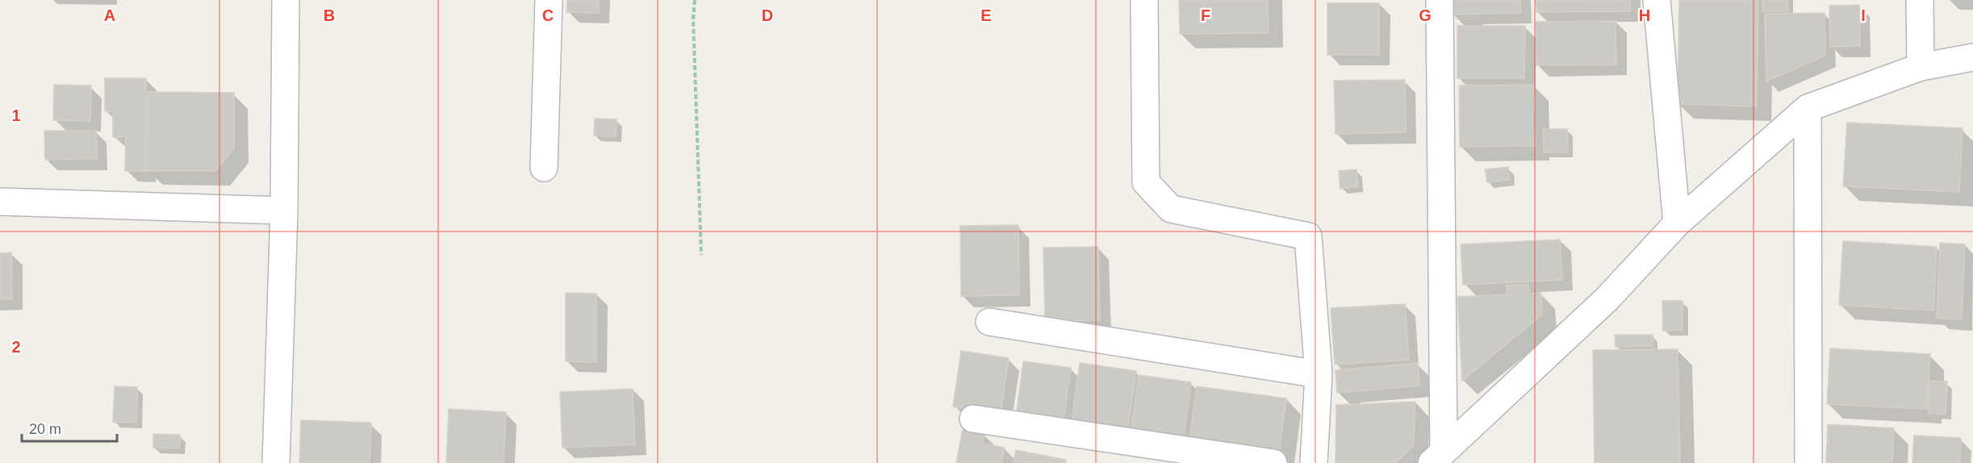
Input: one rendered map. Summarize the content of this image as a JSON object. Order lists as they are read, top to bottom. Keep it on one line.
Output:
{"scale_bar":"20 m","grid":{"columns":["A","B","C","D","E","F","G","H","I"],"rows":["1","2"]}}
